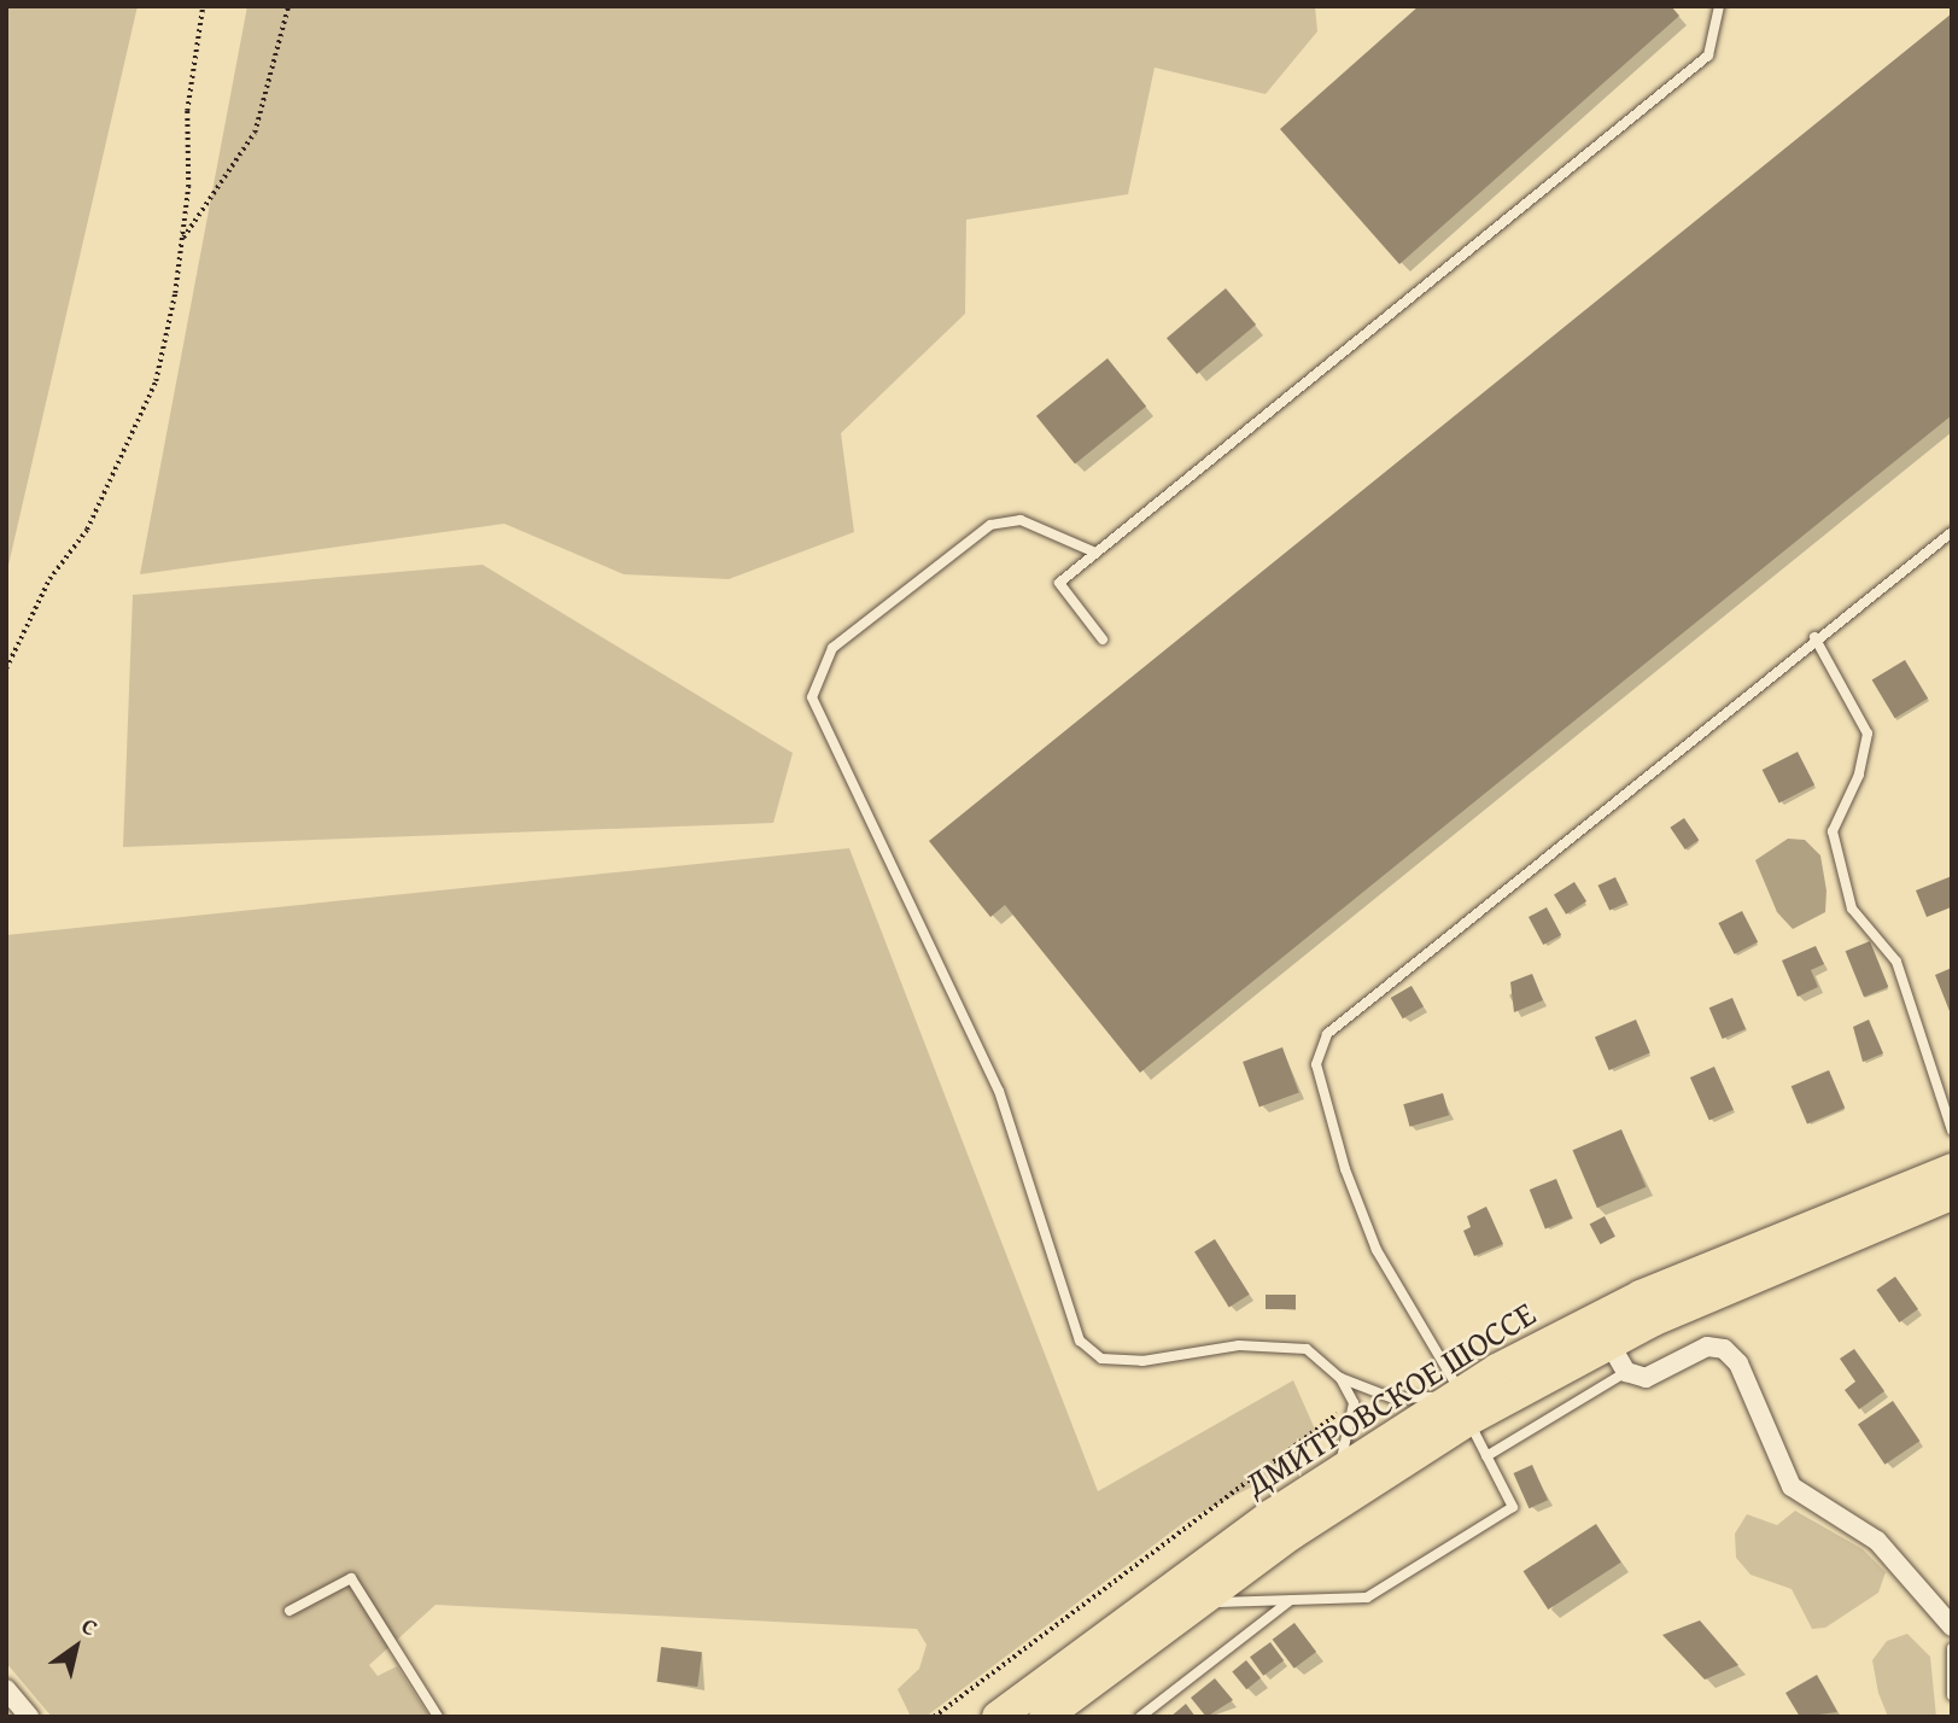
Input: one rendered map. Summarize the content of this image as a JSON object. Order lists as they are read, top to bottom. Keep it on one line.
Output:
{"streets":{"highway":["ДМИТРОВСКОЕ ШОССЕ"]},"north":"top right"}
